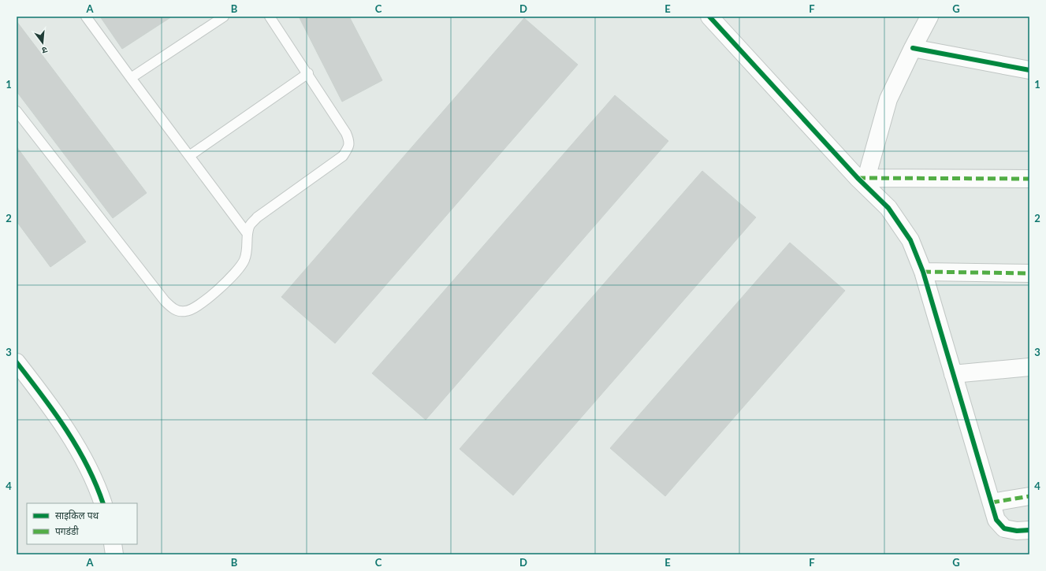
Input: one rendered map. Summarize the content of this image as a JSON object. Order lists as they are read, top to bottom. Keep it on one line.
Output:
{"legend":["साइकिल पथ","पगडंडी"],"north":"bottom","grid":{"columns":["A","B","C","D","E","F","G"],"rows":["1","2","3","4"]}}
